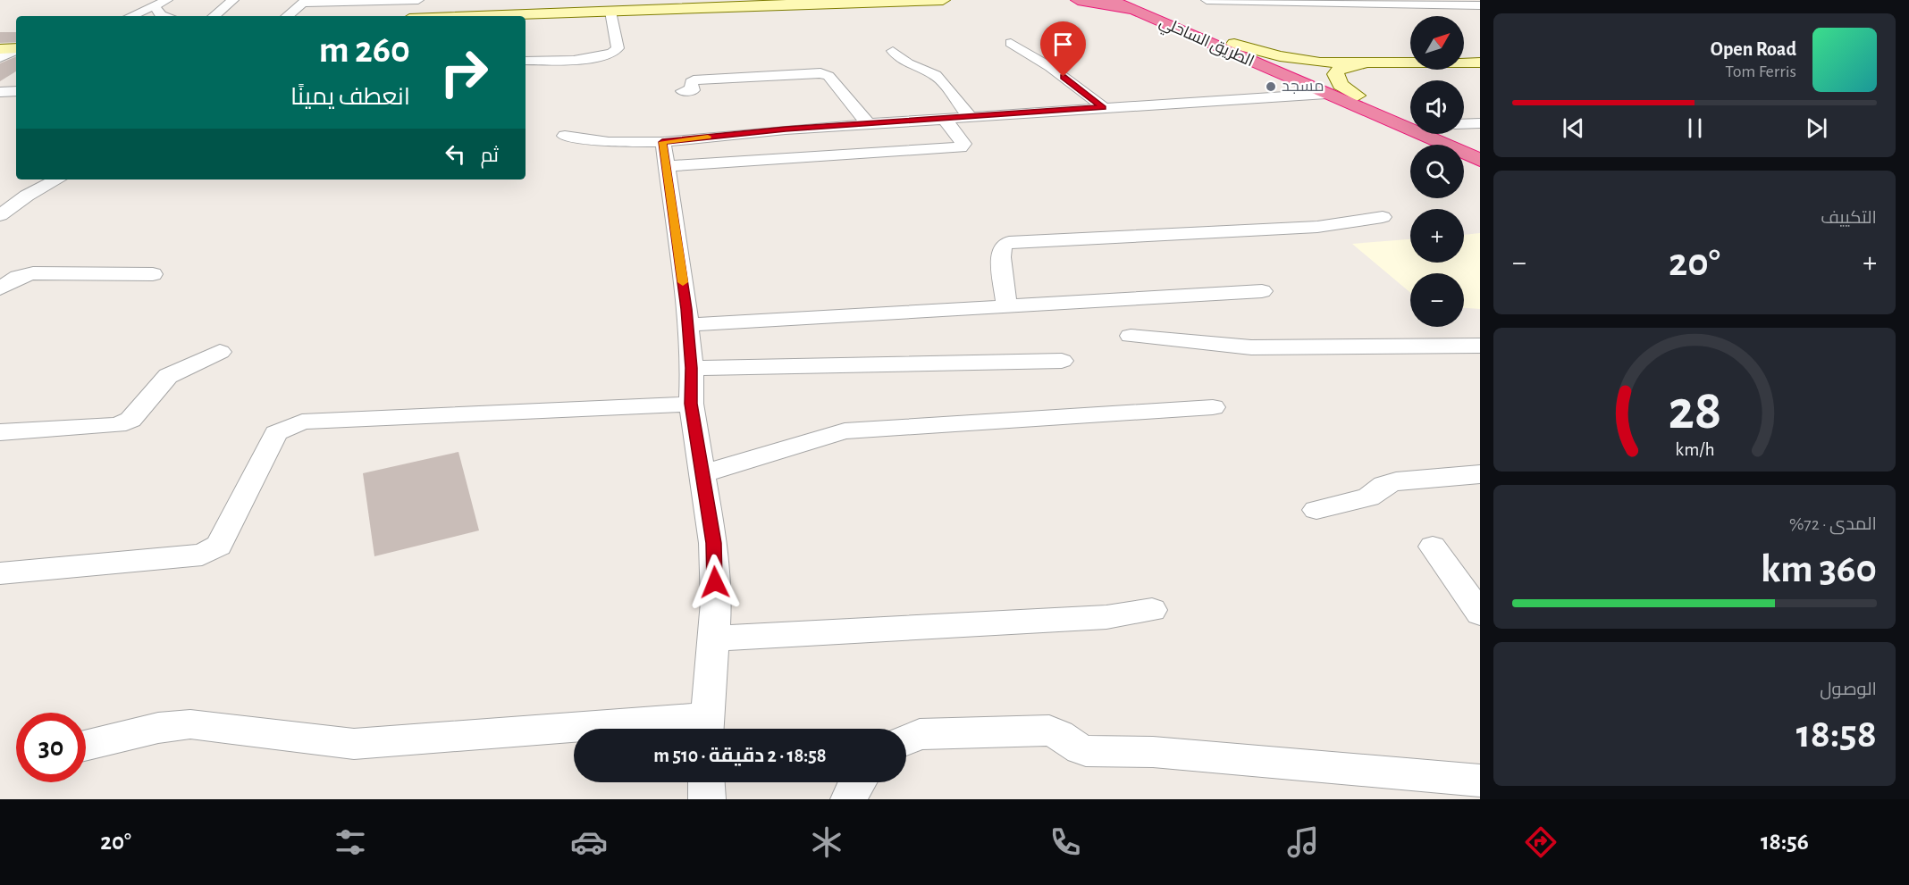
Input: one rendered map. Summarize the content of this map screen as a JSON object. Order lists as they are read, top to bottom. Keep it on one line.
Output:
{"streets":{"highway":["الطريق الساحلي"]},"places":["مسجد"],"north":"top right","page":{"map_buttons":["+","−"],"turn":["260 m","انعطف يمينًا"],"song":["Open Road","Tom Ferris"],"then":"ثم","tile":["التكييف",["المدى · 72%","360 km"],["الوصول","18:58"]],"heat":["−","20°","+"],"limit":"30","trip":"18:58 · 2 دقيقة · 510 m","tabs":["18:56","20°"],"gauge":["28","km/h"]}}
